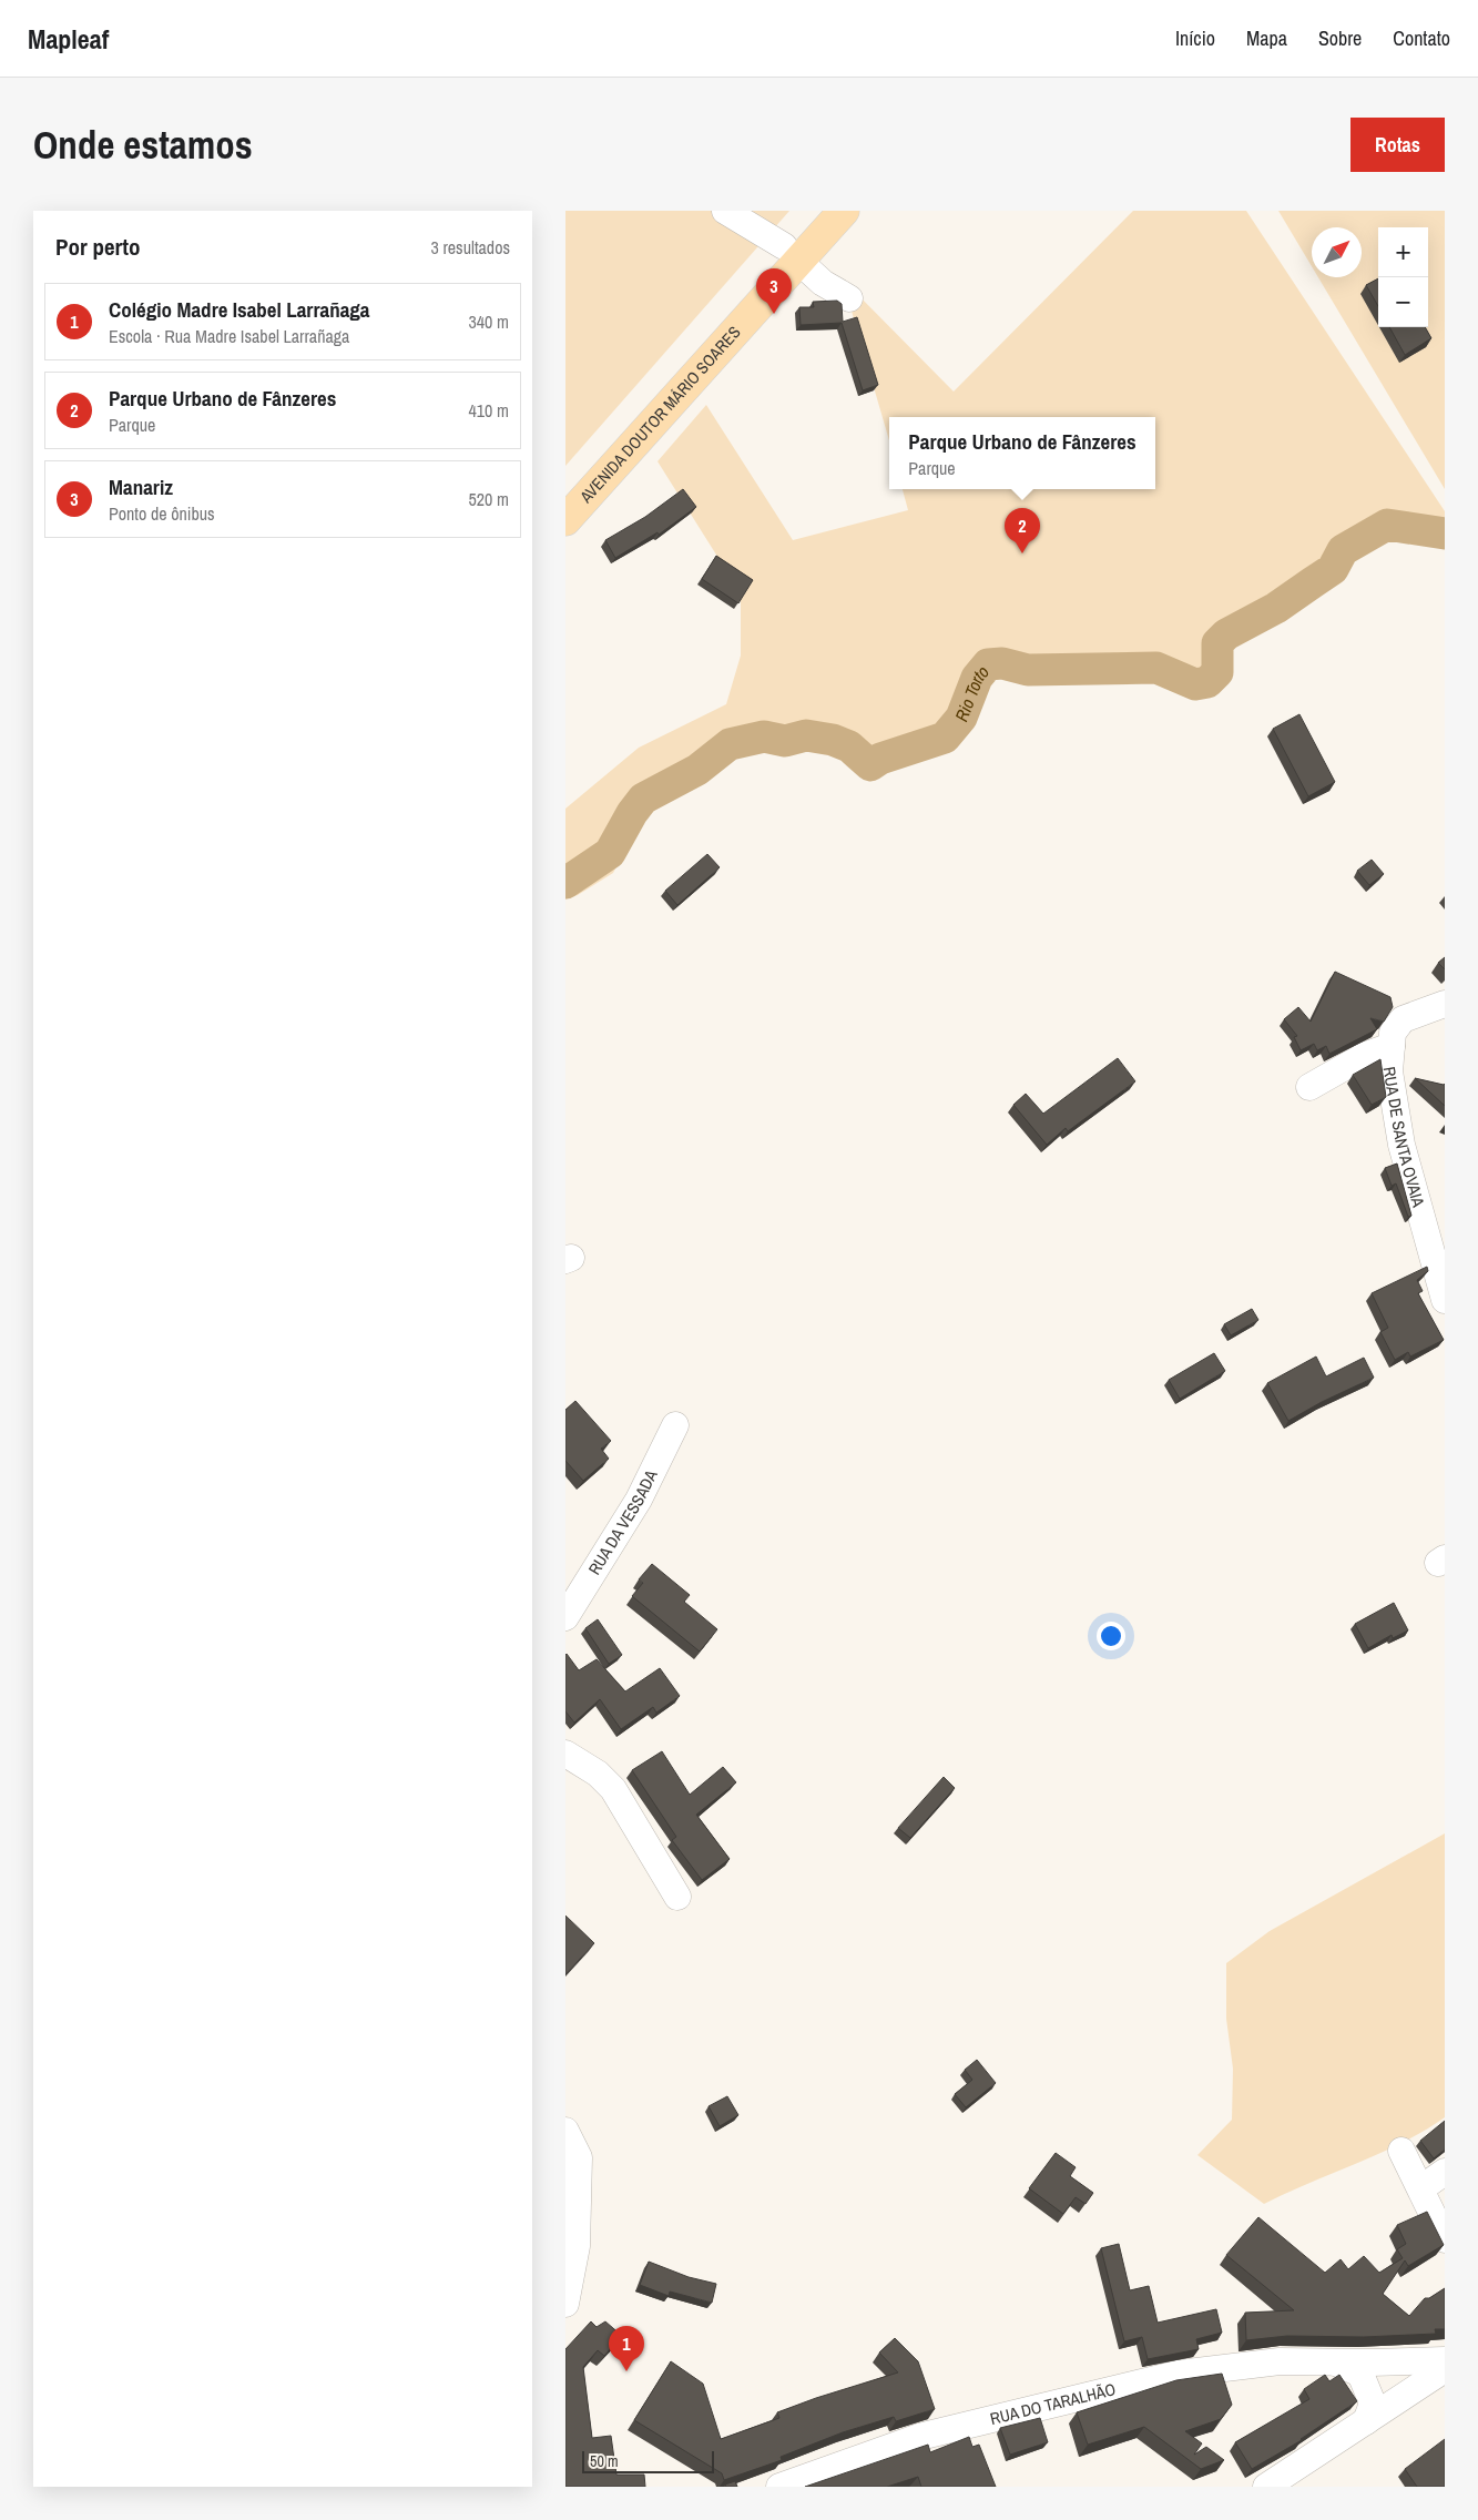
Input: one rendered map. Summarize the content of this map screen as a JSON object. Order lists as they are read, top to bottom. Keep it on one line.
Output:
{"streets":{"main road":["AVENIDA DOUTOR MÁRIO SOARES"],"street":["RUA DE SANTA OVAIA","RUA DA VESSADA","RUA DO TARALHÃO"]},"water":["Rio Torto"],"scale_bar":"50 m","north":"top right","page":{"header":"Mapleaf","nav":["Início","Mapa","Sobre","Contato"],"buttons":"Rotas","title":"Onde estamos","heading":["Por perto","3 resultados"],"map_buttons":["+","−"],"pins":["3","2","1"],"list":[{"mark":"1","name":"Colégio Madre Isabel Larrañaga","note":"Escola · Rua Madre Isabel Larrañaga","value":"340 m"},{"mark":"2","name":"Parque Urbano de Fânzeres","note":"Parque","value":"410 m"},{"mark":"3","name":"Manariz","note":"Ponto de ônibus","value":"520 m"}],"popup":["Parque Urbano de Fânzeres","Parque"],"scale":"50 m"}}
